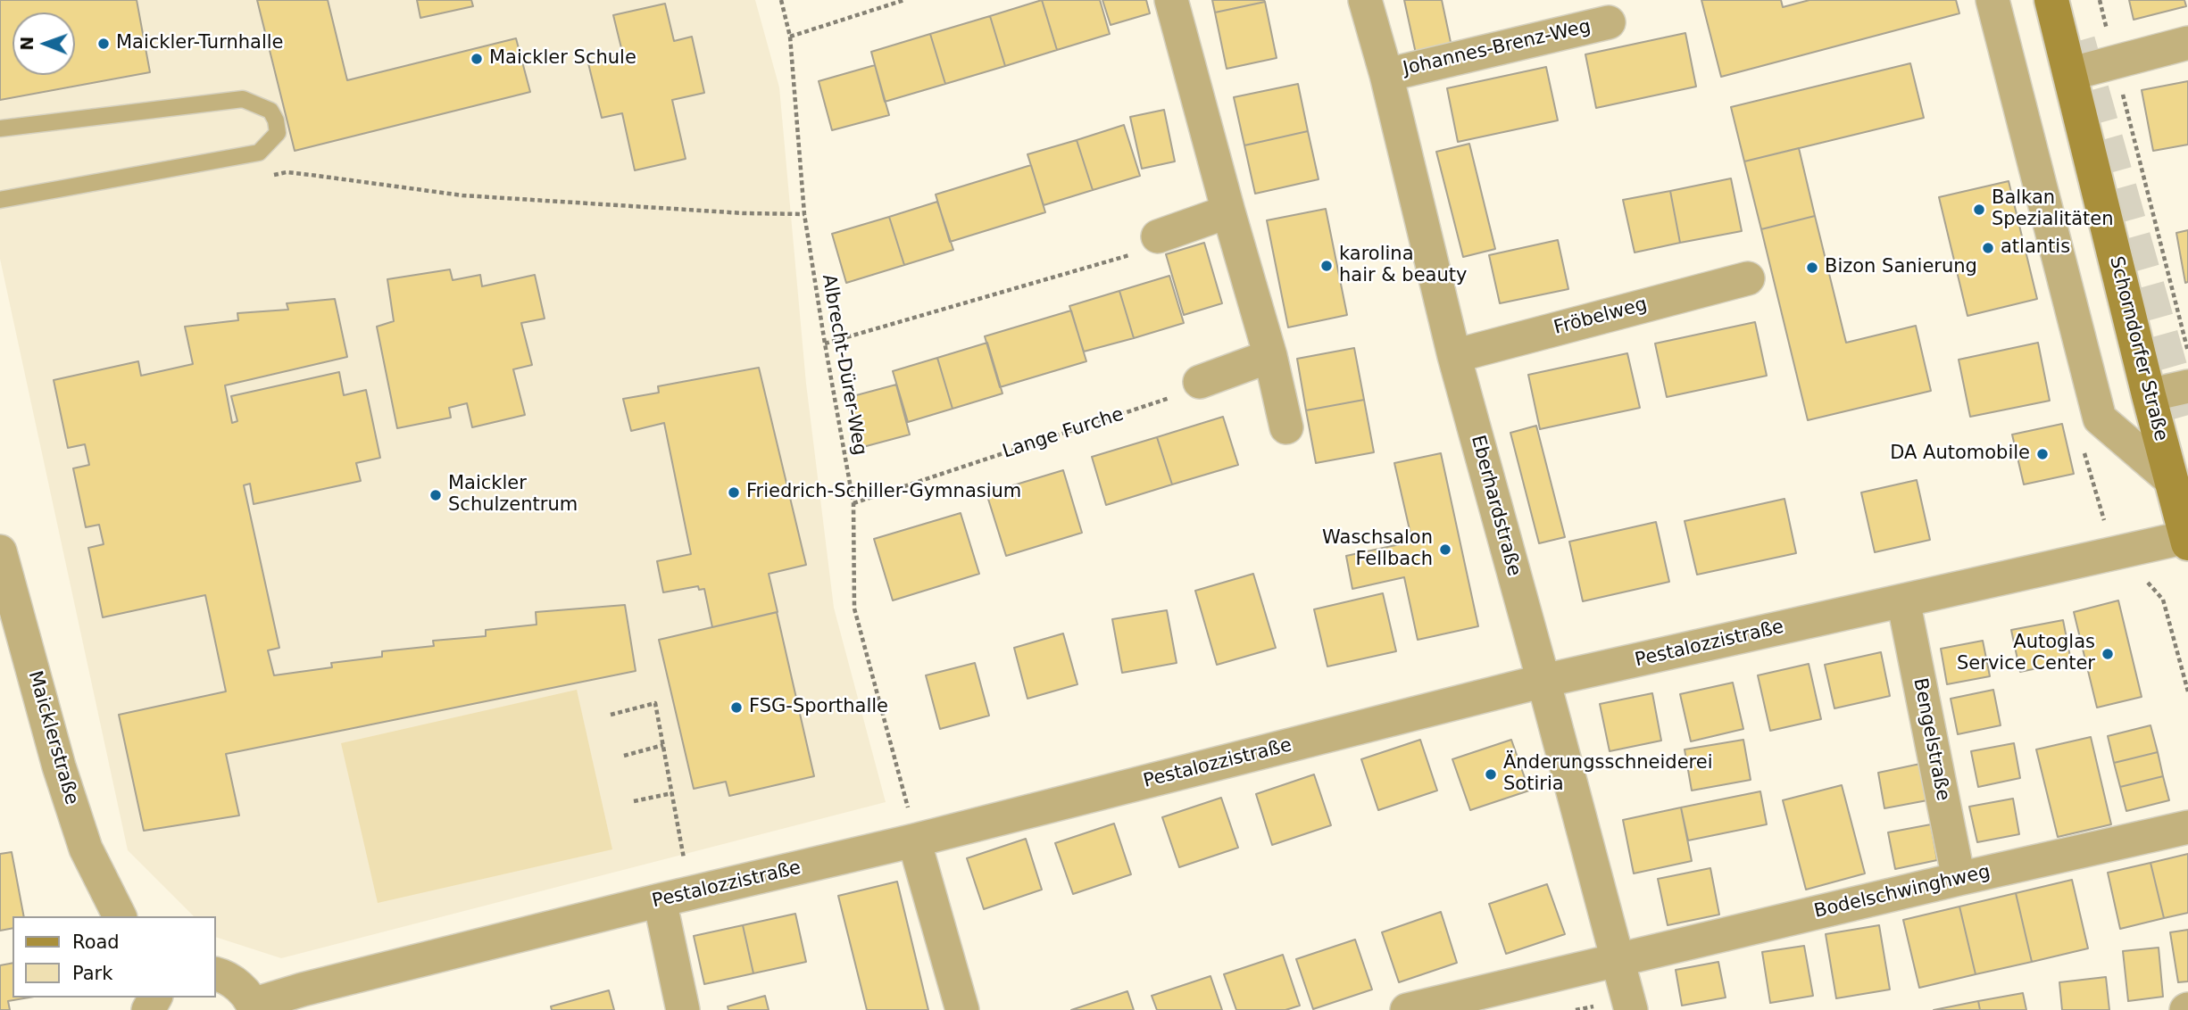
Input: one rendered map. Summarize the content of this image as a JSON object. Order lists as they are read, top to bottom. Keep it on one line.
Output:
{"streets":{"main road":["Schorndorfer Straße"],"street":["Johannes-Brenz-Weg","Fröbelweg","Eberhardstraße","Pestalozzistraße","Maicklerstraße","Bengelstraße","Bodelschwinghweg"],"path":["Albrecht-Dürer-Weg","Lange Furche"]},"crossings":[["Johannes-Brenz-Weg","Eberhardstraße"],["Fröbelweg","Eberhardstraße"],["Schorndorfer Straße","Pestalozzistraße"],["Albrecht-Dürer-Weg","Lange Furche"],["Albrecht-Dürer-Weg","Pestalozzistraße"],["Eberhardstraße","Pestalozzistraße"],["Eberhardstraße","Bodelschwinghweg"],["Pestalozzistraße","Bengelstraße"],["Bengelstraße","Bodelschwinghweg"]],"places":["Maickler-Turnhalle","Maickler Schule","Balkan Spezialitäten","atlantis","karolina hair & beauty","Bizon Sanierung","DA Automobile","Friedrich-Schiller-Gymnasium","Maickler Schulzentrum","Waschsalon Fellbach","Autoglas Service Center","FSG-Sporthalle","Änderungsschneiderei Sotiria"],"legend":["Road","Park"],"north":"left"}
